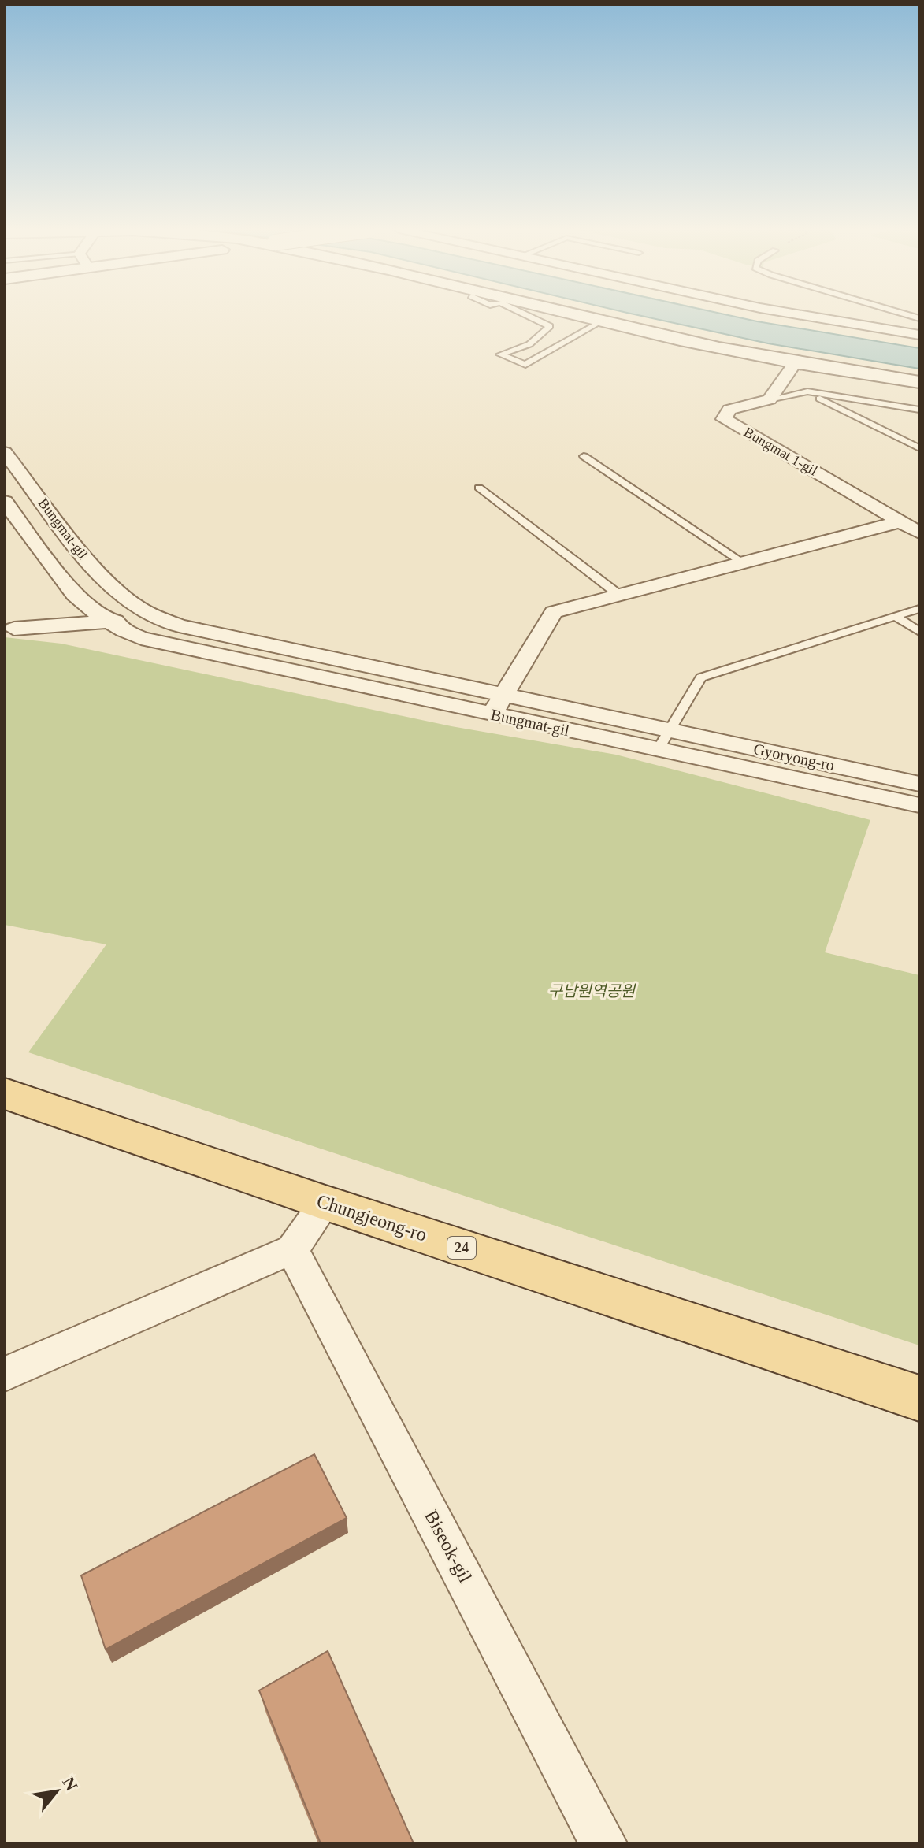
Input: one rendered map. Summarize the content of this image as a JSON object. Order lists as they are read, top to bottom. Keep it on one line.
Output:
{"streets":{"main road":["Chungjeong-ro","24"],"street":["Bungmat 1-gil","Bungmat-gil","Gyoryong-ro","Biseok-gil"]},"crossings":[["Bungmat-gil","Gyoryong-ro"]],"parks":["구남원역공원"],"north":"top right"}
